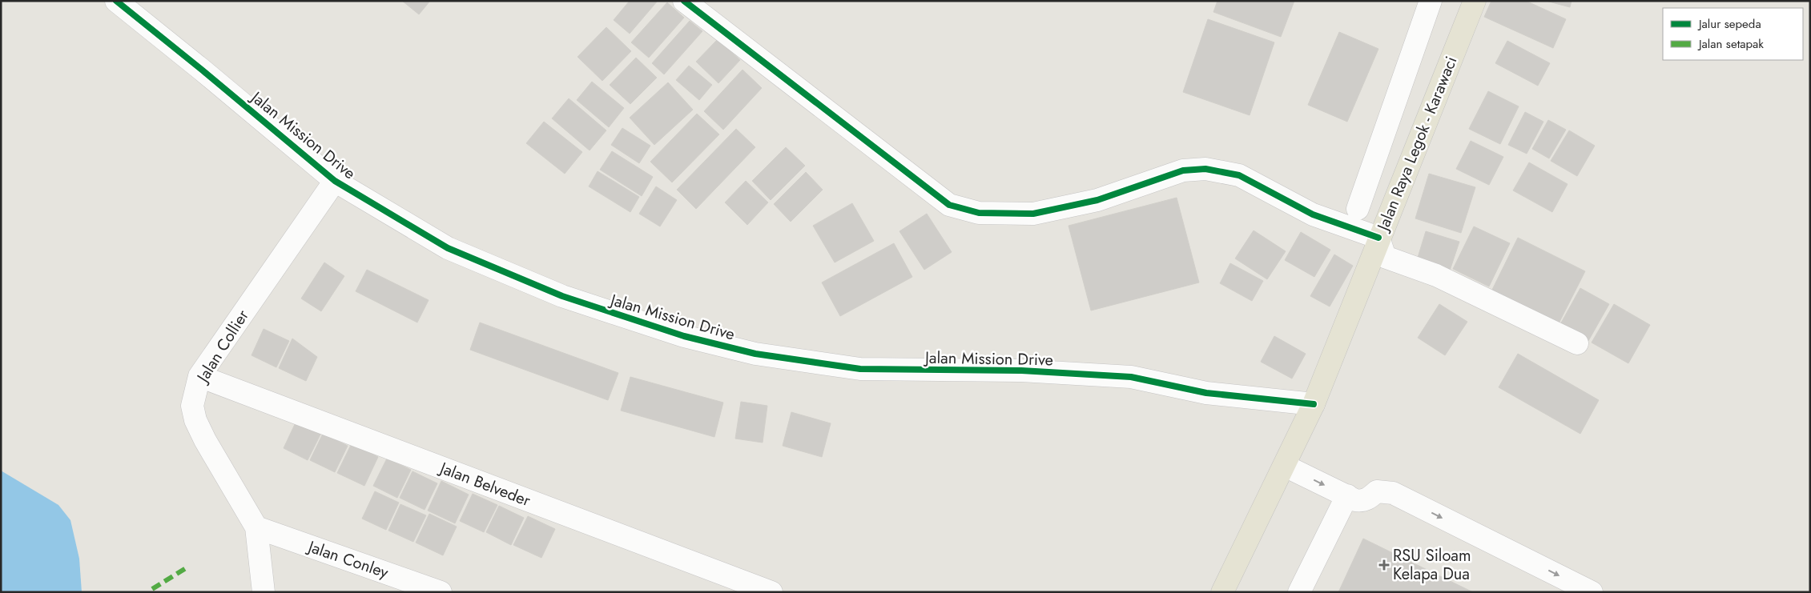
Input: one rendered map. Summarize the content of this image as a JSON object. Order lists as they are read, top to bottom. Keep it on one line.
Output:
{"streets":{"main road":["Jalan Raya Legok - Karawaci"],"street":["Jalan Mission Drive","Jalan Collier","Jalan Belveder","Jalan Conley"]},"crossings":[["Jalan Mission Drive","Jalan Raya Legok - Karawaci"],["Jalan Mission Drive","Jalan Collier"],["Jalan Collier","Jalan Belveder"],["Jalan Collier","Jalan Conley"]],"places":{"health":["RSU Siloam Kelapa Dua"]},"legend":["Jalur sepeda","Jalan setapak"]}
